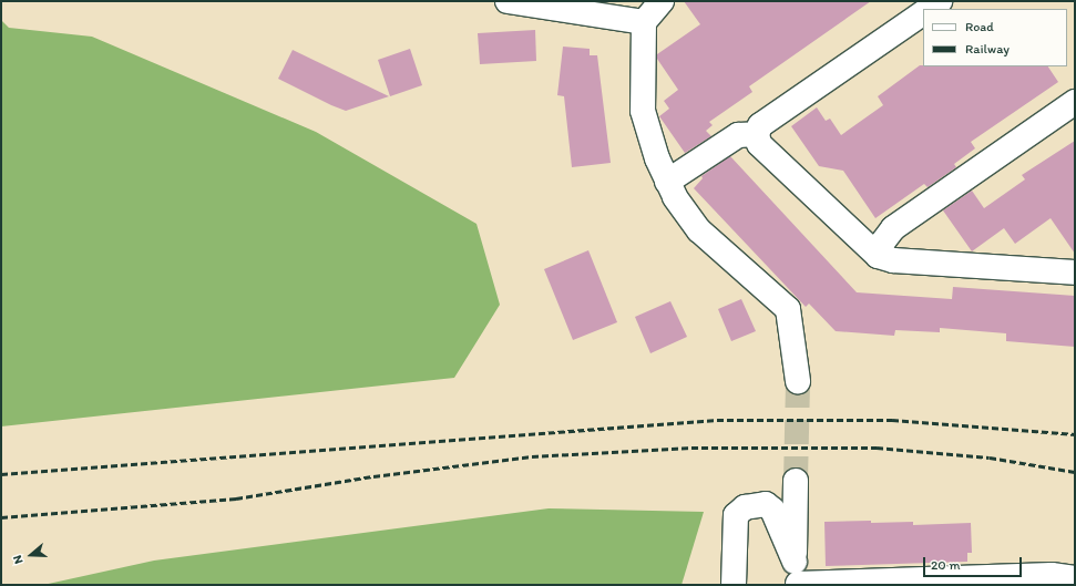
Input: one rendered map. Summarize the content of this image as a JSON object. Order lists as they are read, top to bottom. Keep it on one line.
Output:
{"legend":["Road","Railway"],"scale_bar":"20 m","north":"left"}
